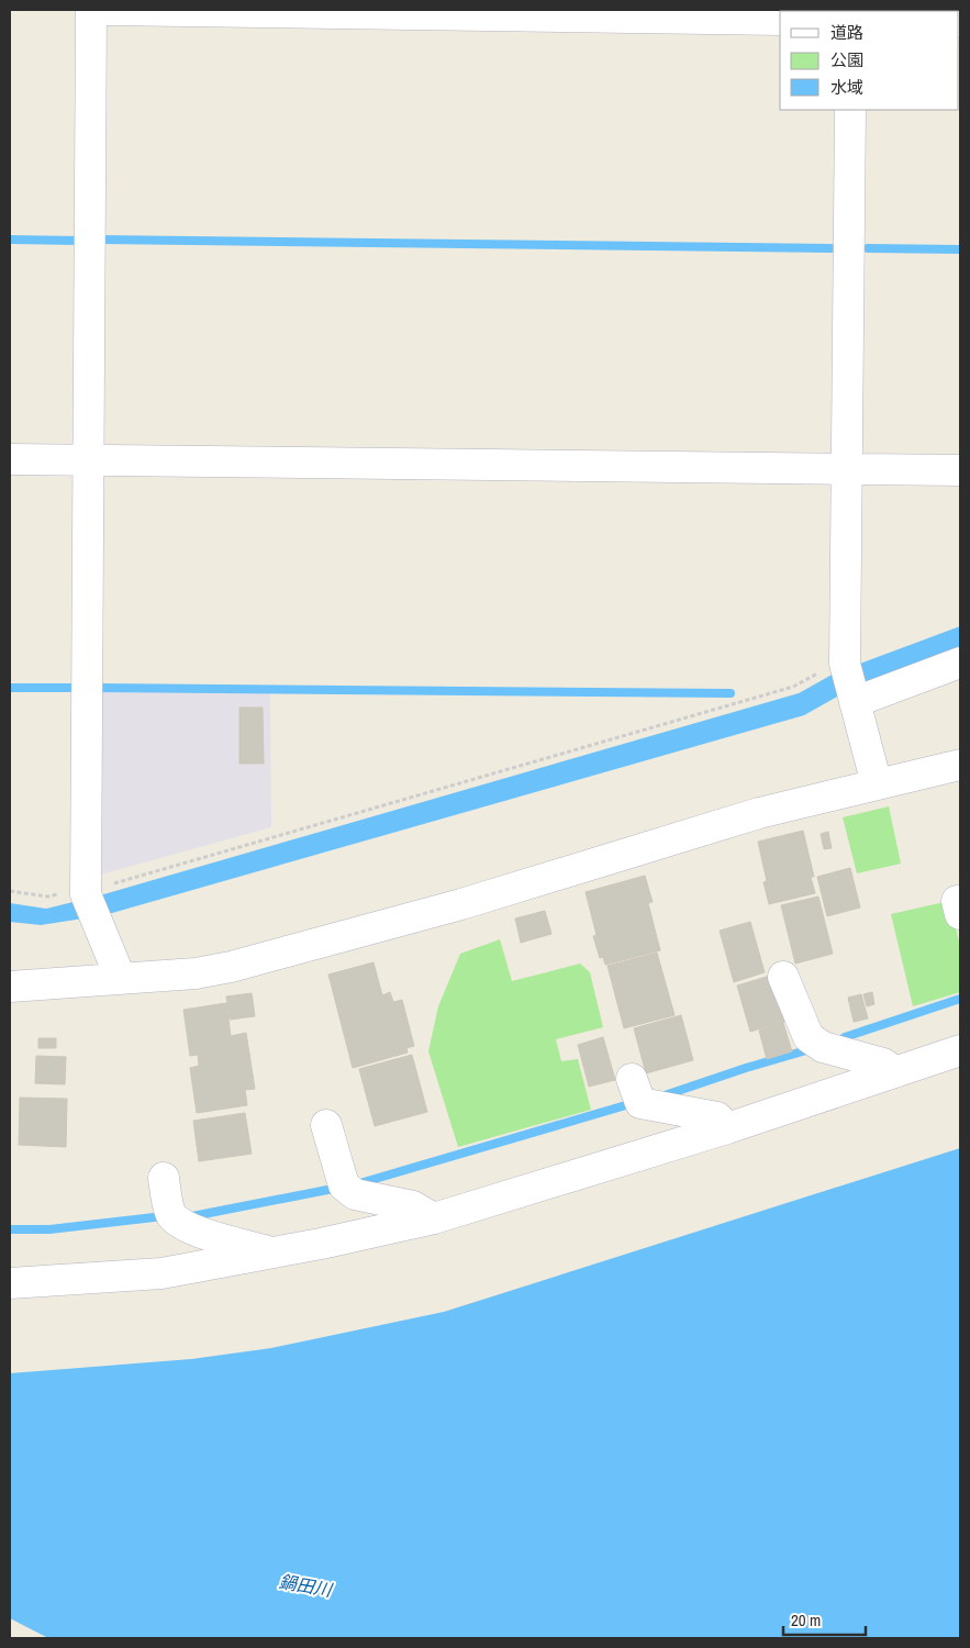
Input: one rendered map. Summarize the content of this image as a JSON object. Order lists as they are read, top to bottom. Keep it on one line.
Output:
{"water":["鍋田川"],"legend":["道路","公園","水域"],"scale_bar":"20 m"}
